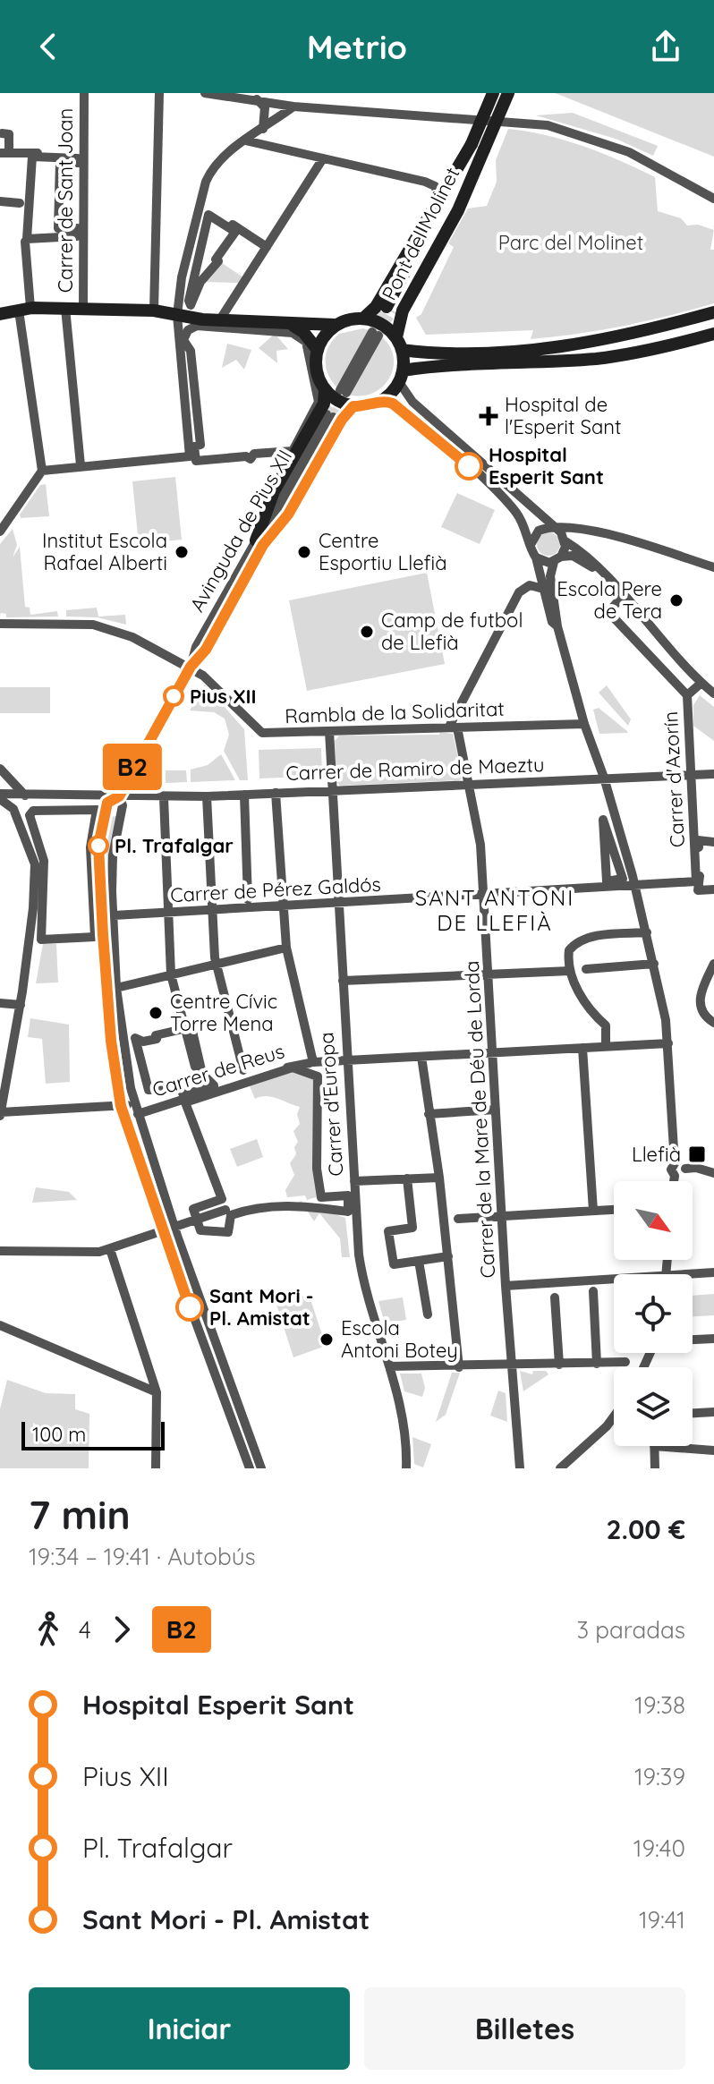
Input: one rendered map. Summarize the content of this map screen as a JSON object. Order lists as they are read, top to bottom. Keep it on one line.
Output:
{"streets":{"street":["Carrer de Sant Joan","Pont del Molinet","Avinguda de Pius XII","Rambla de la Solidaritat","Carrer de Ramiro de Maeztu","Carrer d'Azorín","Carrer de Pérez Galdós","Carrer de Reus","Carrer d'Europa","Carrer de la Mare de Déu de Lorda"]},"crossings":[["Avinguda de Pius XII","Rambla de la Solidaritat"],["Avinguda de Pius XII","Carrer de Ramiro de Maeztu"],["Rambla de la Solidaritat","Carrer d'Europa"],["Rambla de la Solidaritat","Carrer de la Mare de Déu de Lorda"],["Carrer de Ramiro de Maeztu","Carrer d'Azorín"],["Carrer de Ramiro de Maeztu","Carrer d'Europa"],["Carrer de Ramiro de Maeztu","Carrer de la Mare de Déu de Lorda"],["Carrer d'Azorín","Carrer de Pérez Galdós"],["Carrer de Pérez Galdós","Carrer d'Europa"],["Carrer de Pérez Galdós","Carrer de la Mare de Déu de Lorda"],["Carrer de Reus","Carrer d'Europa"],["Carrer de Reus","Carrer de la Mare de Déu de Lorda"]],"districts":["SANT ANTONI DE LLEFIÀ"],"parks":["Parc del Molinet"],"places":{"health":["Hospital de l'Esperit Sant"],"other":["Hospital Esperit Sant","Institut Escola Rafael Alberti","Centre Esportiu Llefià","Escola Pere de Tera","Camp de futbol de Llefià","Pius XII","Pl. Trafalgar","Centre Cívic Torre Mena","Sant Mori - Pl. Amistat","Escola Antoni Botey"],"transit":["Llefià"]},"lines":["bus line B2"],"scale_bar":"100 m","north":"bottom right","page":{"header":"Metrio","on_map":"B2","scale":"100 m","heading":["7 min","19:34 – 19:41 · Autobús","2.00 €"],"legs":["4","B2","3 paradas"],"list":[{"name":"Hospital Esperit Sant","value":"19:38"},{"name":"Pius XII","value":"19:39"},{"name":"Pl. Trafalgar","value":"19:40"},{"name":"Sant Mori - Pl. Amistat","value":"19:41"}],"buttons":["Iniciar","Billetes"]}}
